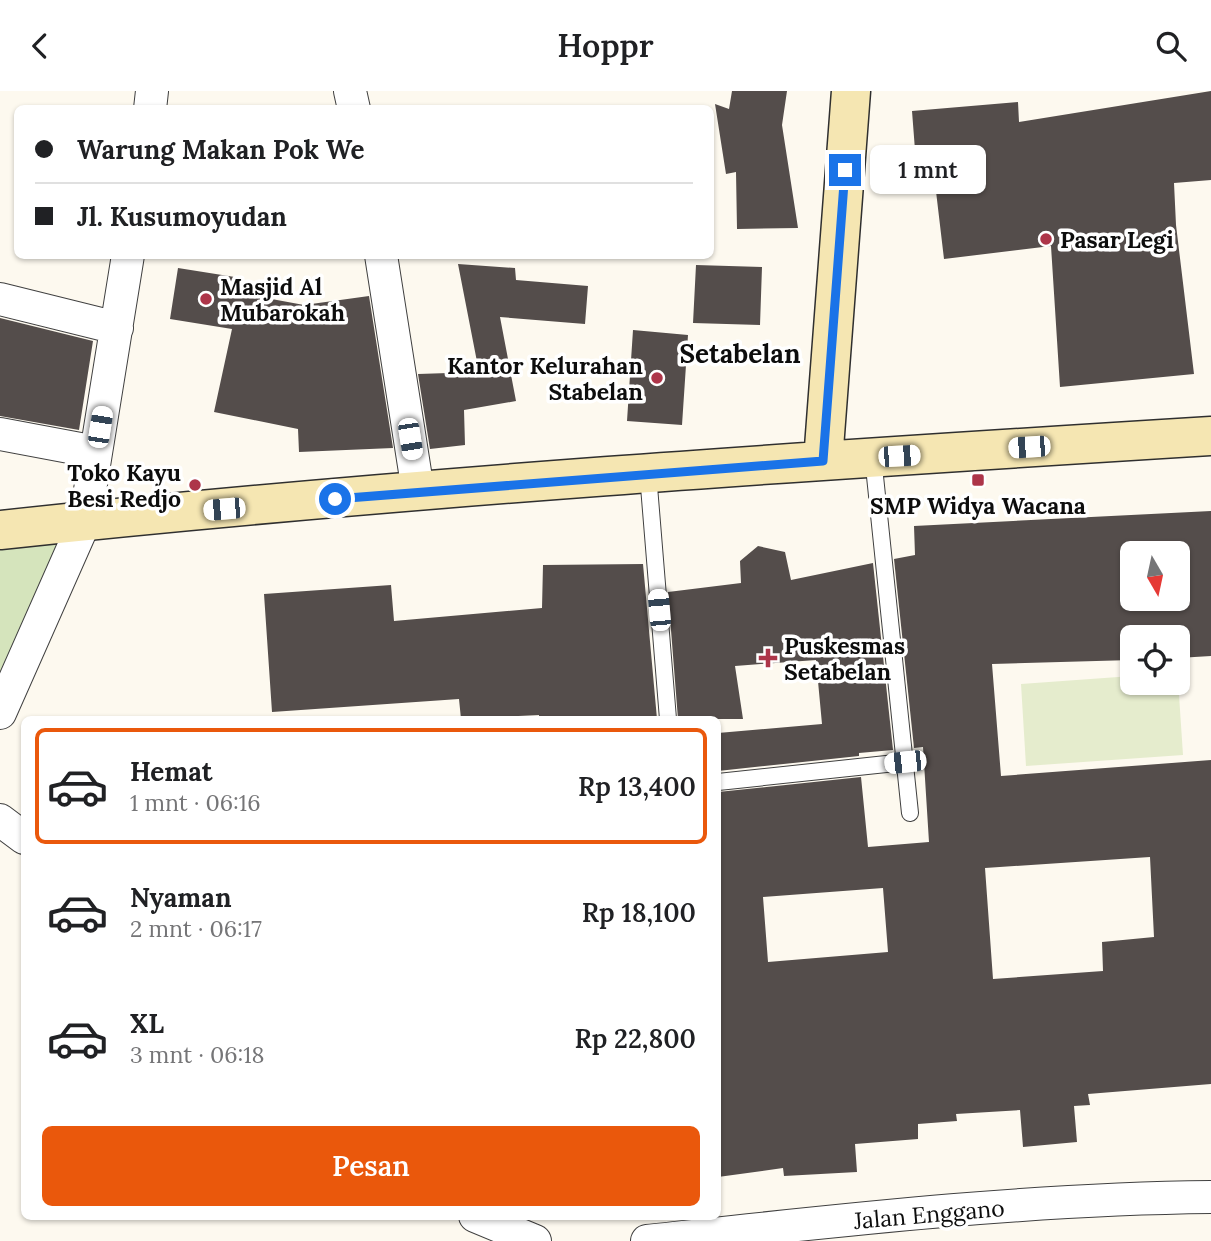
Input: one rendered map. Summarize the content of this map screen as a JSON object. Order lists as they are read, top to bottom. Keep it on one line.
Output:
{"streets":{"street":["Jalan Enggano"]},"districts":["Setabelan"],"places":{"other":["Pasar Legi","Masjid Al Mubarokah","Kantor Kelurahan Stabelan","Toko Kayu Besi Redjo"],"transit":["SMP Widya Wacana"],"health":["Puskesmas Setabelan"]},"north":"bottom","page":{"header":"Hoppr","banner":["Warung Makan Pok We","Jl. Kusumoyudan"],"bubble":"1 mnt","list":[{"name":"Hemat","note":"1 mnt · 06:16","value":"Rp 13,400"},{"name":"Nyaman","note":"2 mnt · 06:17","value":"Rp 18,100"},{"name":"XL","note":"3 mnt · 06:18","value":"Rp 22,800"}],"buttons":"Pesan"}}
